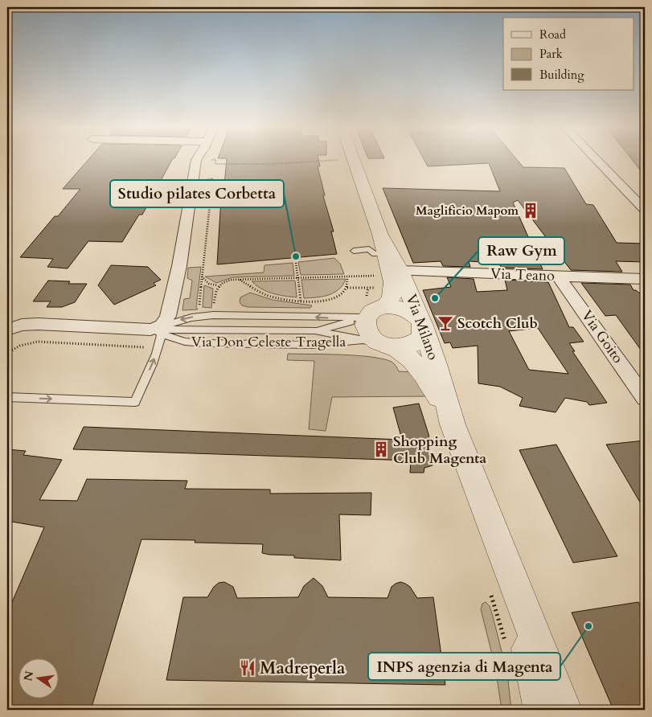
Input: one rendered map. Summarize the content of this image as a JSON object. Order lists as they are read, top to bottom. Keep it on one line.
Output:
{"streets":{"street":["Via Teano","Via Milano","Via Goito","Via Don Celeste Tragella"]},"crossings":[["Via Teano","Via Milano"],["Via Teano","Via Goito"],["Via Milano","Via Don Celeste Tragella"]],"places":{"building":["Maglificio Mapom","Shopping Club Magenta"],"other":["Studio pilates Corbetta","Raw Gym","INPS agenzia di Magenta"],"bar":["Scotch Club"],"restaurant":["Madreperla"]},"legend":["Road","Park","Building"],"north":"left"}
